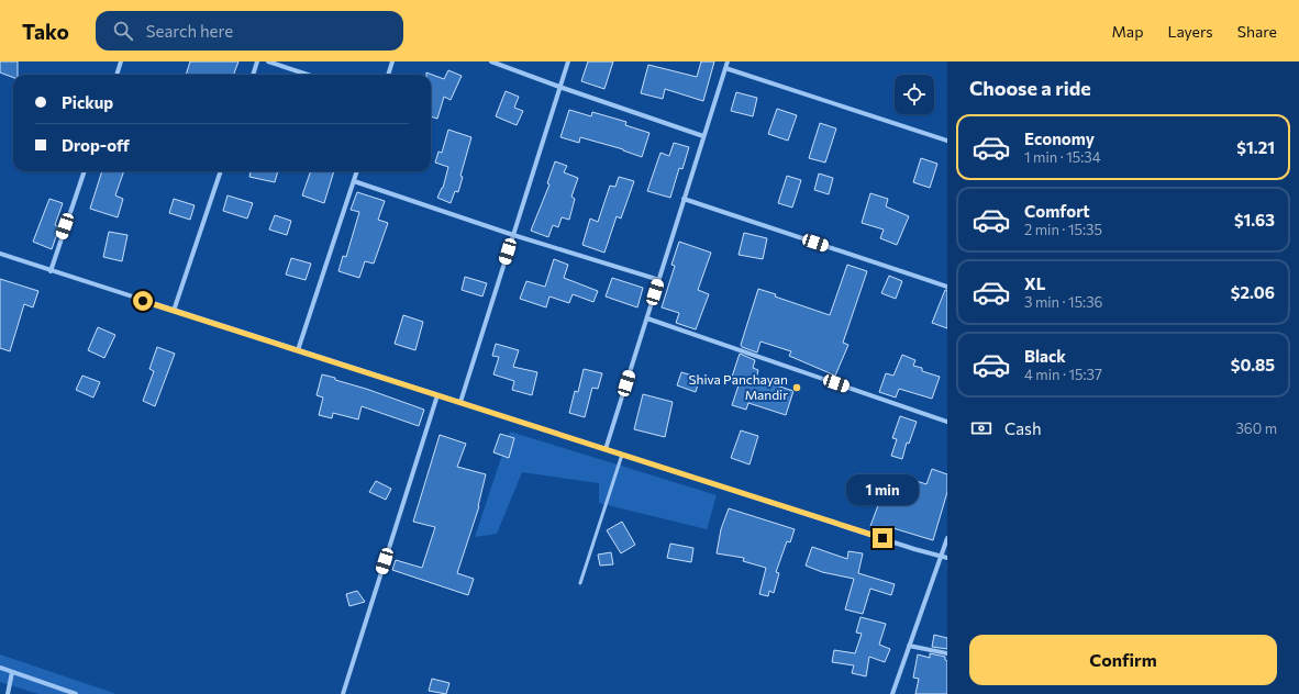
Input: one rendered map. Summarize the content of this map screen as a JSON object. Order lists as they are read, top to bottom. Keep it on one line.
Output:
{"places":["Shiva Panchayan Mandir"],"page":{"header":"Tako","search":"Search here","nav":["Map","Layers","Share"],"heading":"Choose a ride","banner":["Pickup","Drop-off"],"list":[{"name":"Economy","note":"1 min · 15:34","value":"$1.21"},{"name":"Comfort","note":"2 min · 15:35","value":"$1.63"},{"name":"XL","note":"3 min · 15:36","value":"$2.06"},{"name":"Black","note":"4 min · 15:37","value":"$0.85"}],"pay":["Cash","360 m"],"bubble":"1 min","buttons":"Confirm"}}
